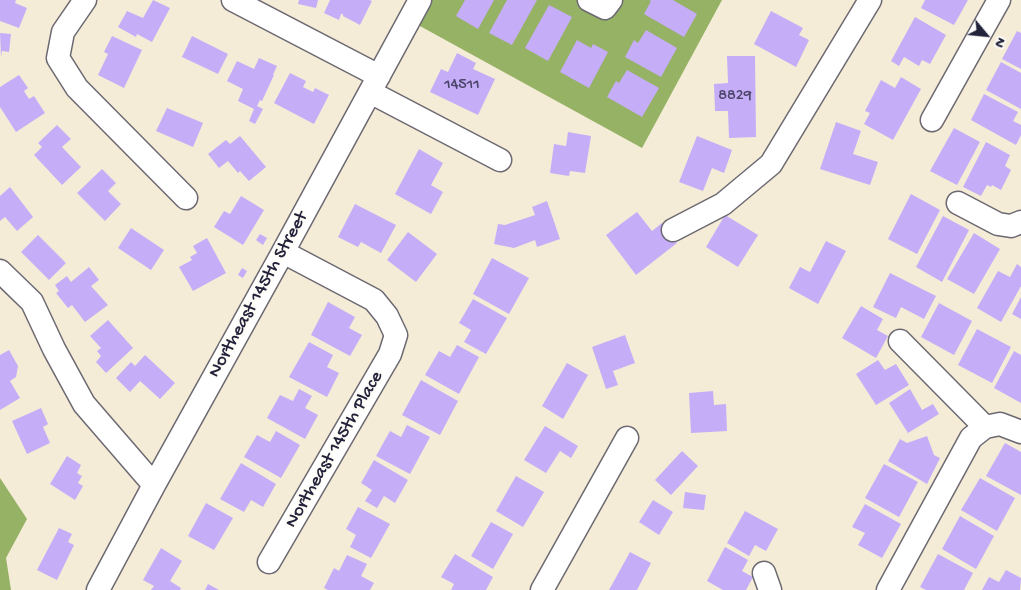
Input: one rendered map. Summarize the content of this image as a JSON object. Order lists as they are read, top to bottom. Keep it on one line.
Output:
{"streets":{"street":["Northeast 145th Street","Northeast 145th Place"]},"crossings":[["Northeast 145th Street","Northeast 145th Place"]],"house_numbers":["14511","8829"],"north":"bottom right"}
